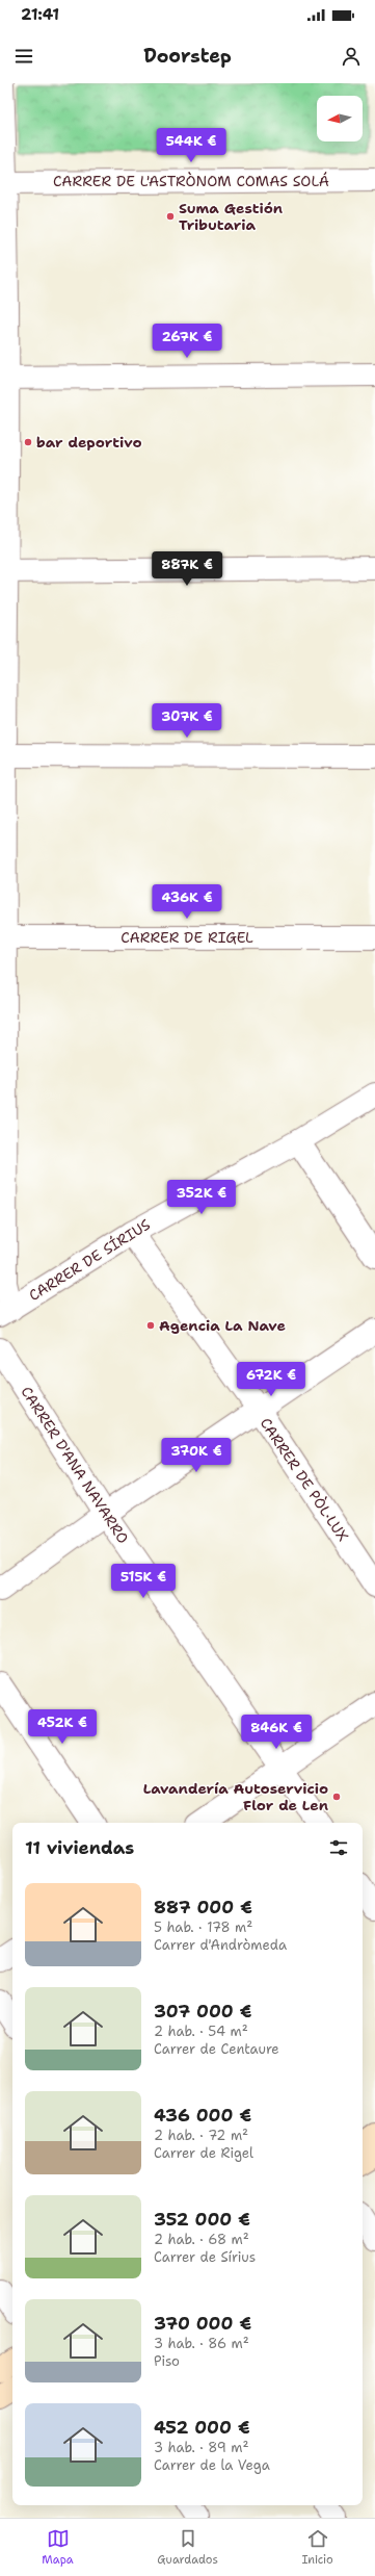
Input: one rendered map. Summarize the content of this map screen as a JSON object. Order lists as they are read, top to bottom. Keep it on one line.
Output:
{"streets":{"street":["CARRER DE L'ASTRÒNOM COMAS SOLÁ","CARRER DE RIGEL","CARRER DE SÍRIUS","CARRER D'ANA NAVARRO","CARRER DE PÒL·LUX"]},"crossings":[["CARRER DE SÍRIUS","CARRER DE PÒL·LUX"]],"places":["Suma Gestión Tributaria","bar deportivo","Agencia La Nave","Lavandería Autoservicio Flor de Len"],"north":"left","page":{"status":"21:41","header":"Doorstep","price":["544K €","267K €","887K €","307K €","436K €","352K €","672K €","370K €","515K €","452K €","846K €"],"heading":"11 viviendas","list":[{"name":"887 000 €","note":"5 hab. · 178 m² · Carrer d'Andròmeda"},{"name":"307 000 €","note":"2 hab. · 54 m² · Carrer de Centaure"},{"name":"436 000 €","note":"2 hab. · 72 m² · Carrer de Rigel"},{"name":"352 000 €","note":"2 hab. · 68 m² · Carrer de Sírius"},{"name":"370 000 €","note":"3 hab. · 86 m² · Piso"},{"name":"452 000 €","note":"3 hab. · 89 m² · Carrer de la Vega"}],"tabs":["Mapa","Guardados","Inicio"]}}
